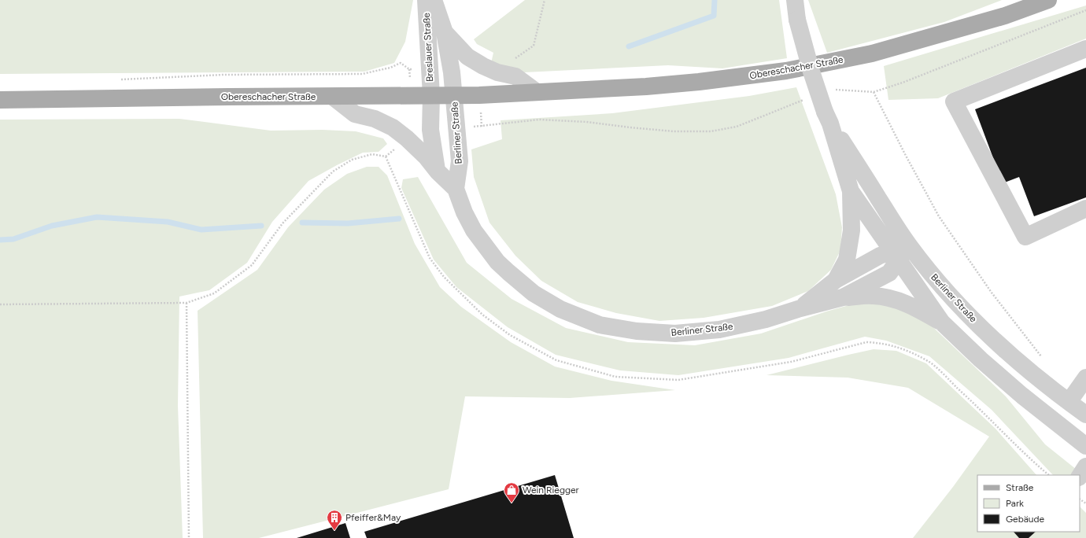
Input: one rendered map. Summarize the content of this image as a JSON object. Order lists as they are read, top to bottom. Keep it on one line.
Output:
{"streets":{"main road":["Obereschacher Straße"],"street":["Breslauer Straße","Berliner Straße"]},"crossings":[["Breslauer Straße","Obereschacher Straße"],["Breslauer Straße","Berliner Straße"],["Obereschacher Straße","Berliner Straße"]],"places":{"shop":["Wein Riegger"],"building":["Pfeiffer&May"]},"legend":["Straße","Park","Gebäude"]}
